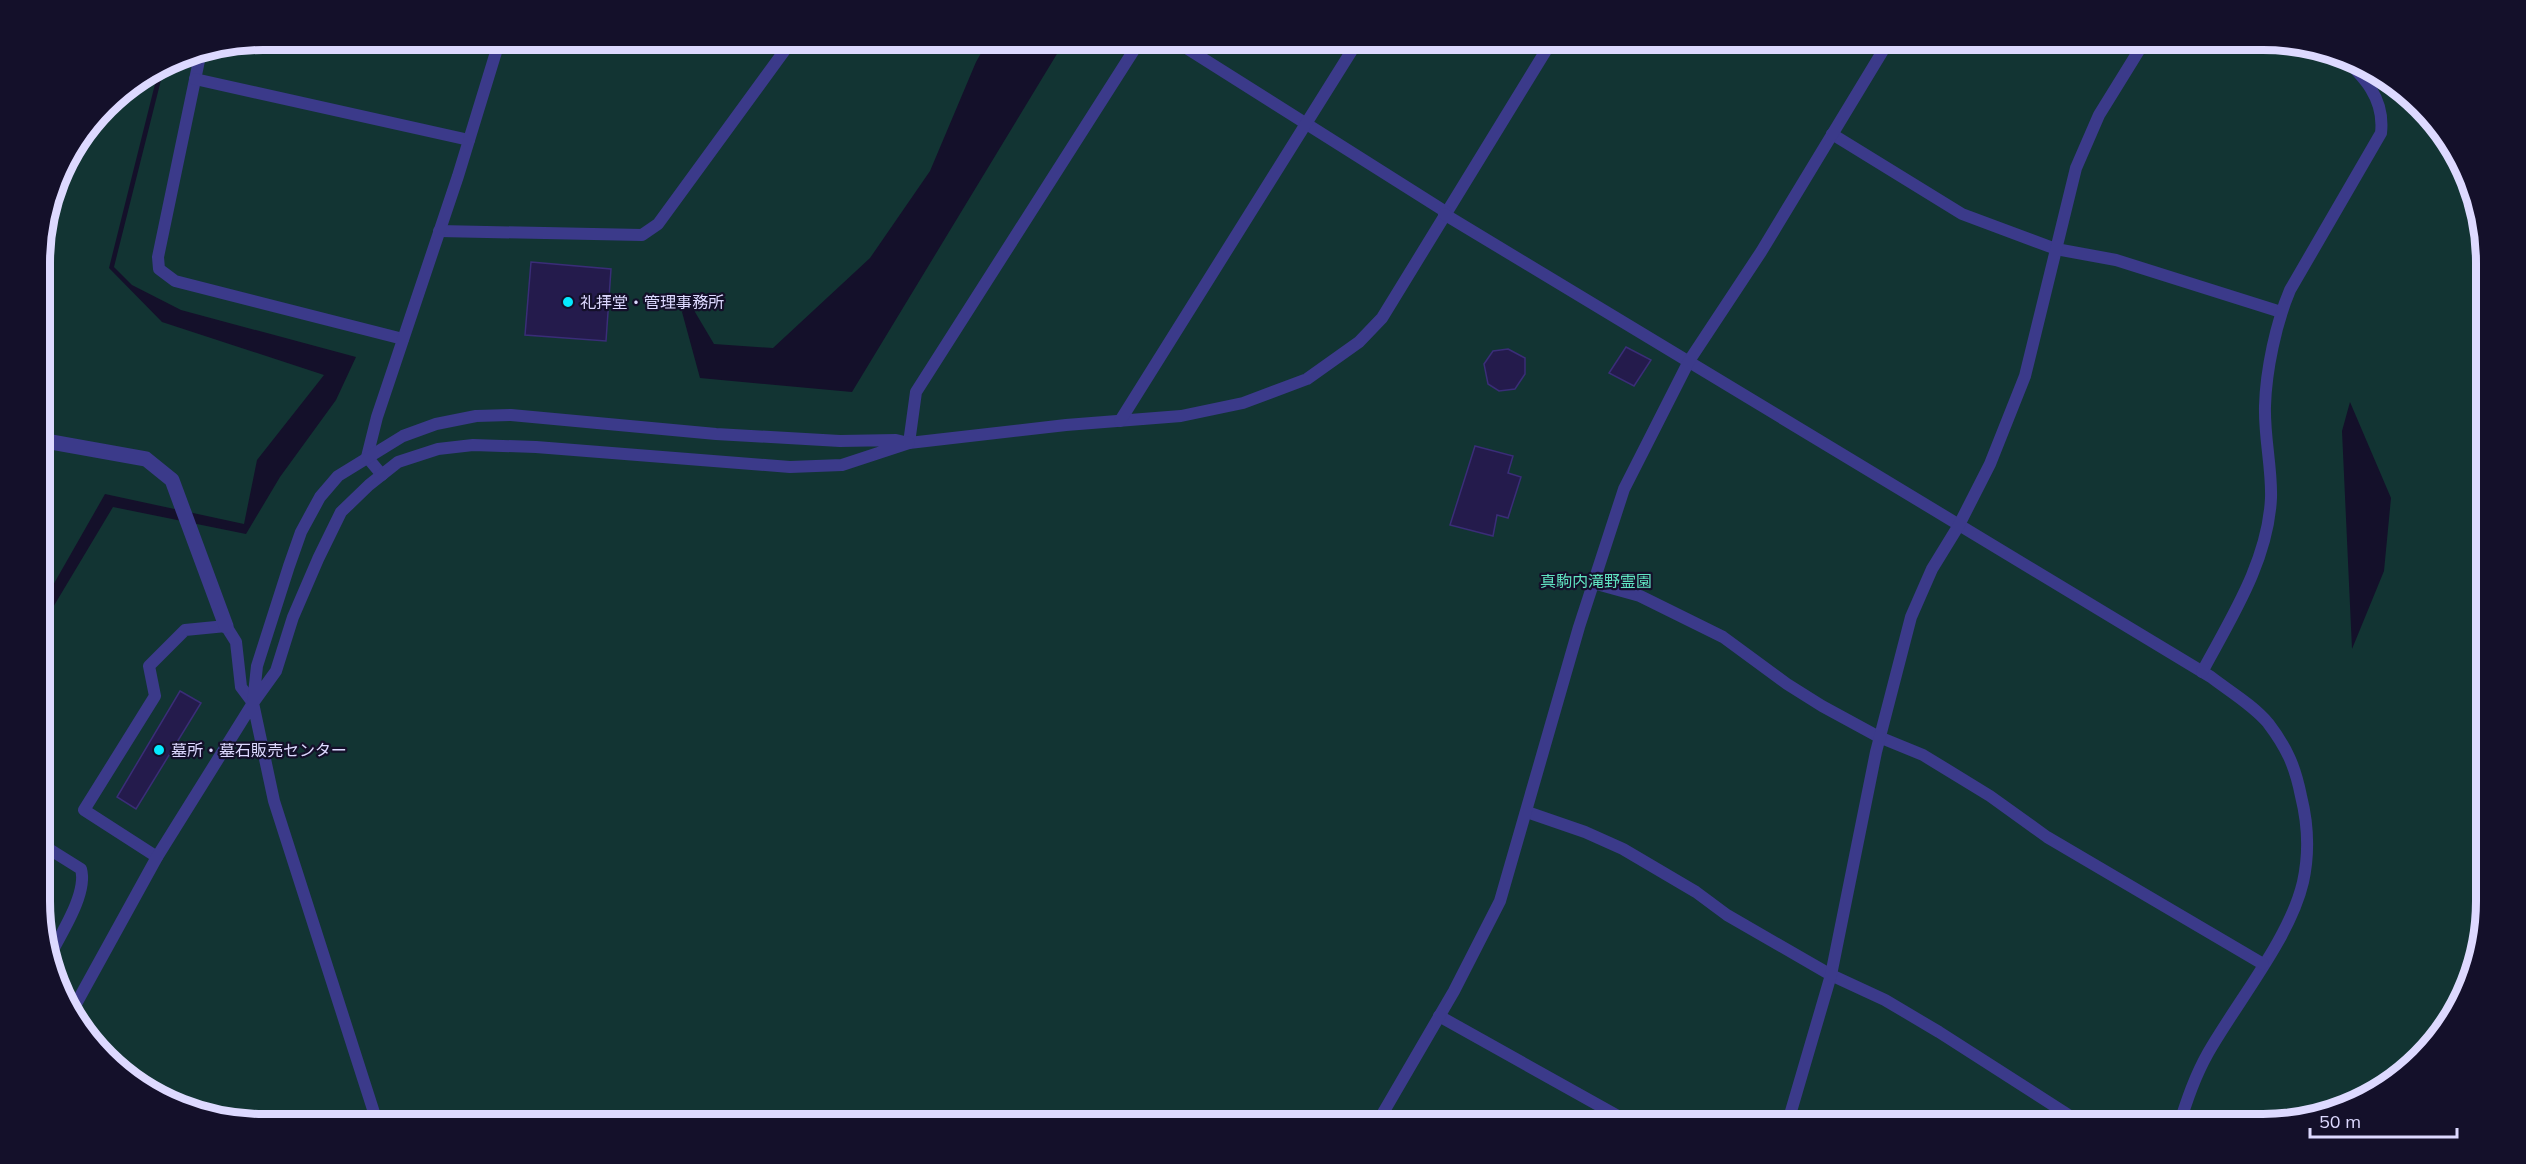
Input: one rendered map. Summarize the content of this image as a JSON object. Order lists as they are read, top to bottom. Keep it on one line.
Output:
{"parks":["真駒内滝野霊園"],"places":["礼拝堂・管理事務所","墓所・墓石販売センター"],"scale_bar":"50 m"}
